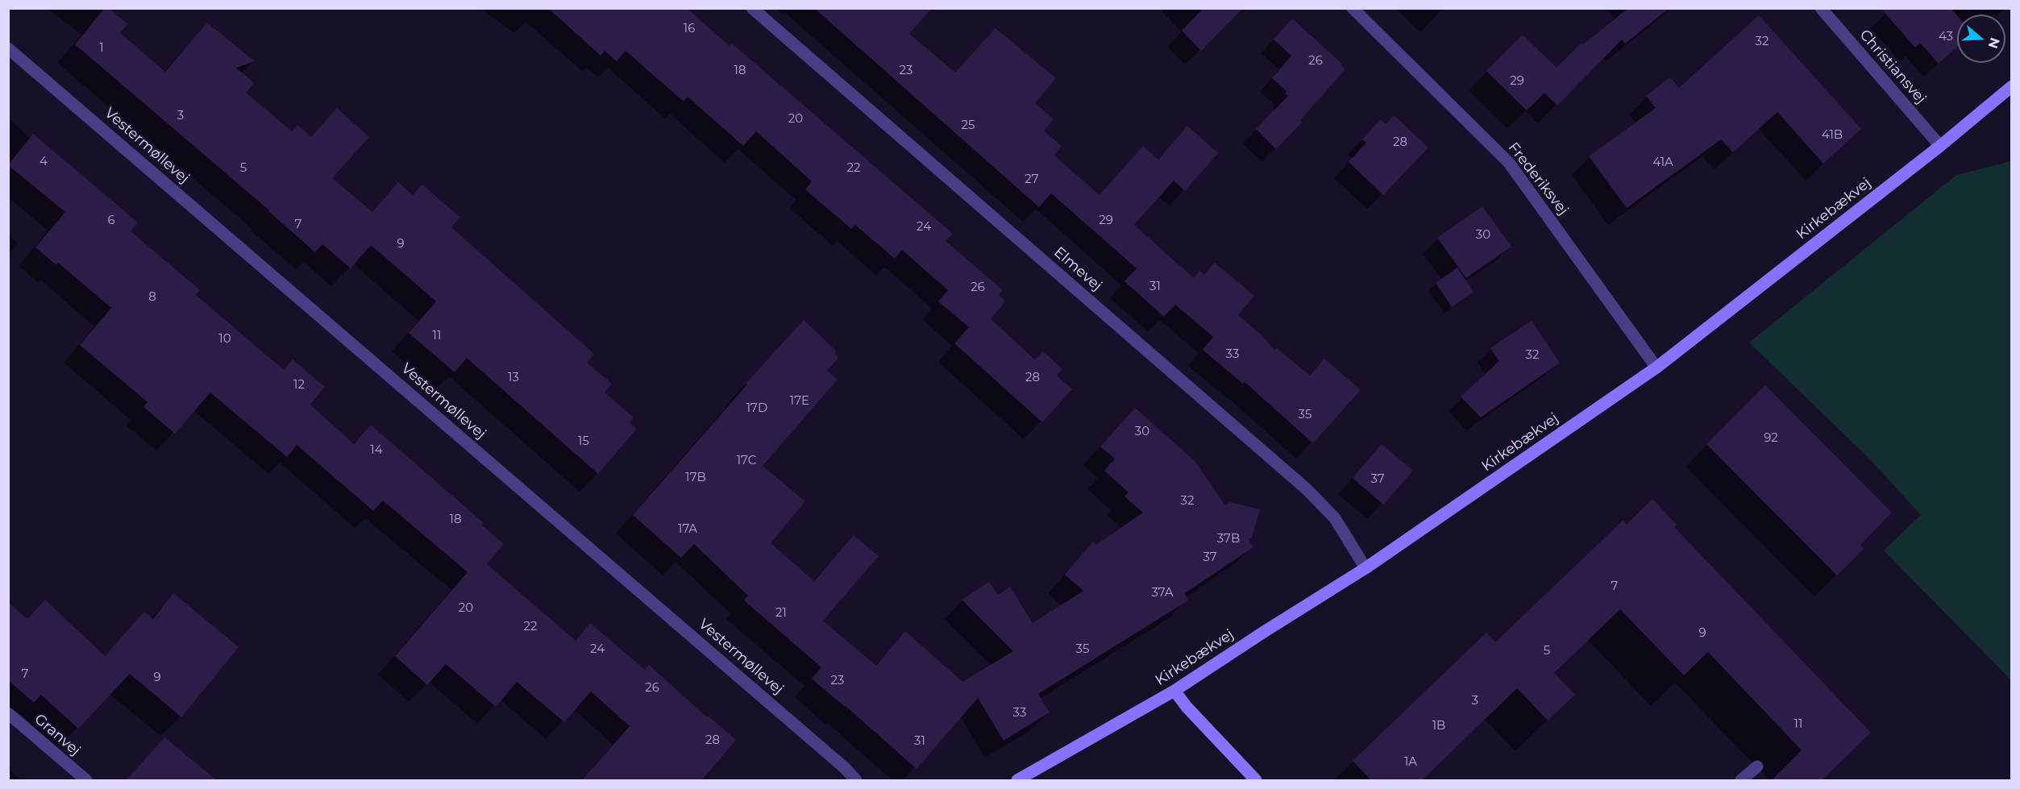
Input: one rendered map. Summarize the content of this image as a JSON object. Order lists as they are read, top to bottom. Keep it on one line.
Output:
{"streets":{"street":["Christiansvej","Vestermøllevej","Frederiksvej","Kirkebækvej","Elmevej","Granvej"]},"crossings":[["Christiansvej","Kirkebækvej"],["Frederiksvej","Kirkebækvej"],["Kirkebækvej","Elmevej"]],"house_numbers":["16","43","32","1","26","18","23","29","3","20","25","41B","28","4","41A","5","22","27","6","29","7","24","30","9","31","26","8","11","10","33","32","13","28","12","17E","17D","35","30","92","15","14","17C","17B","37","32","18","17A","37B","37","7","37A","20","21","22","9","24","35","5","7","9","23","26","3","33","11","1B","28","31","1A"],"north":"right"}
